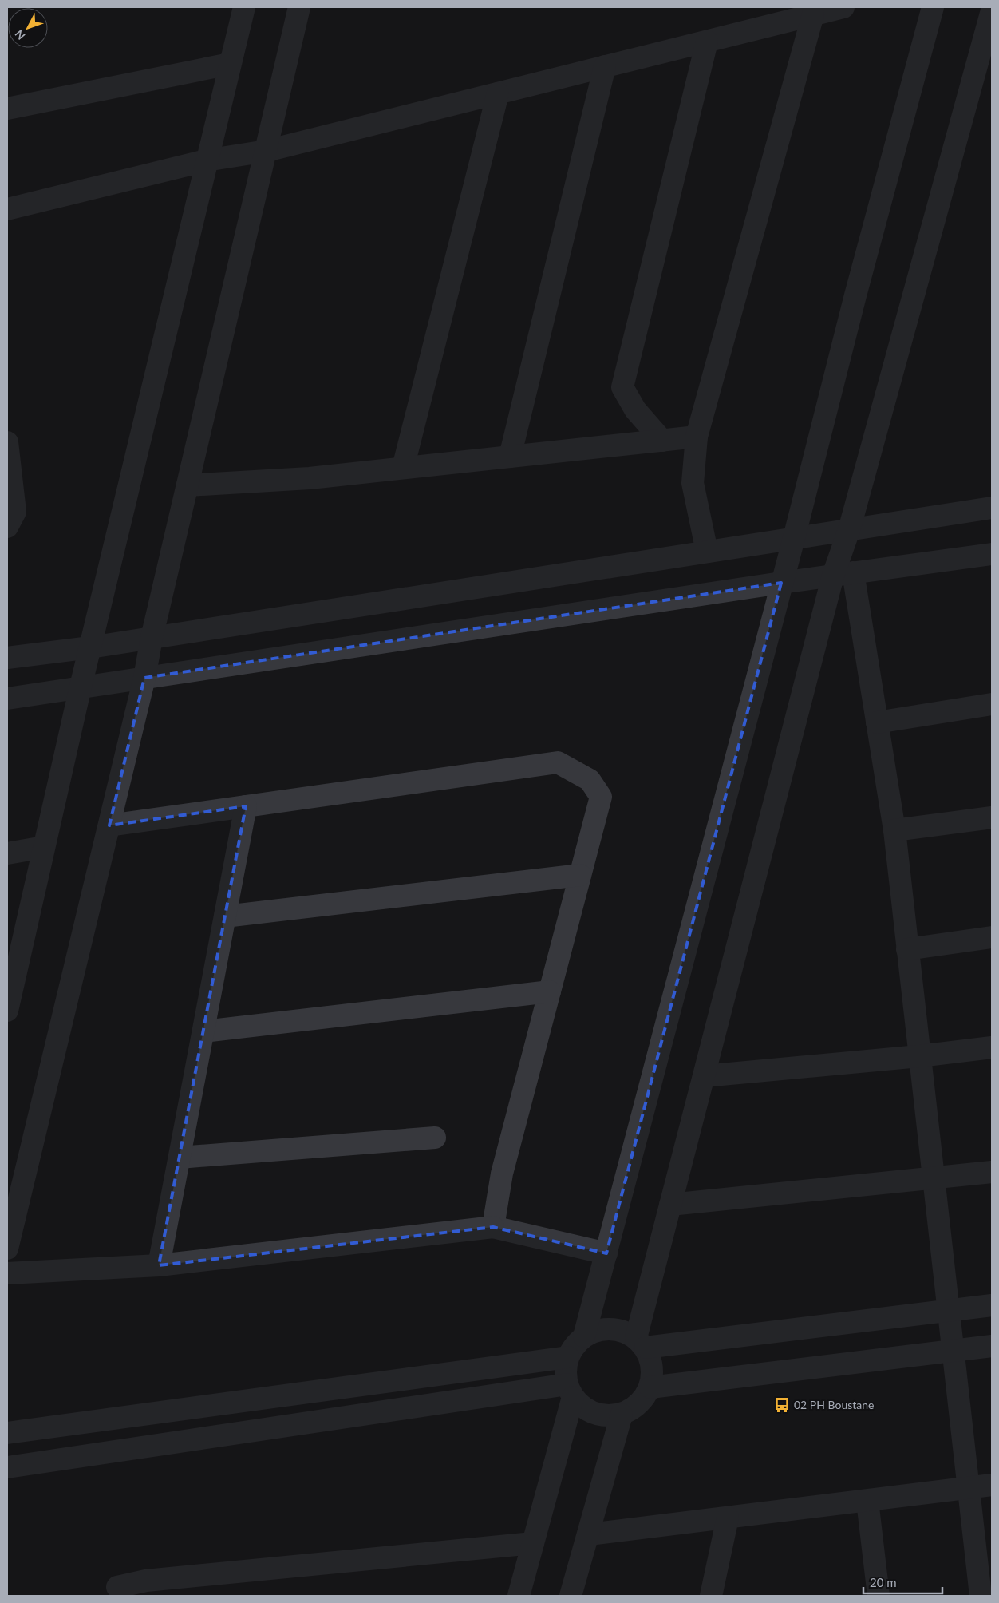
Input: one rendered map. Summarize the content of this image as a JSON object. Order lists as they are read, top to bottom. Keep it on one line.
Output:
{"places":{"bus stop":["02 PH Boustane"]},"scale_bar":"20 m","north":"bottom left"}
